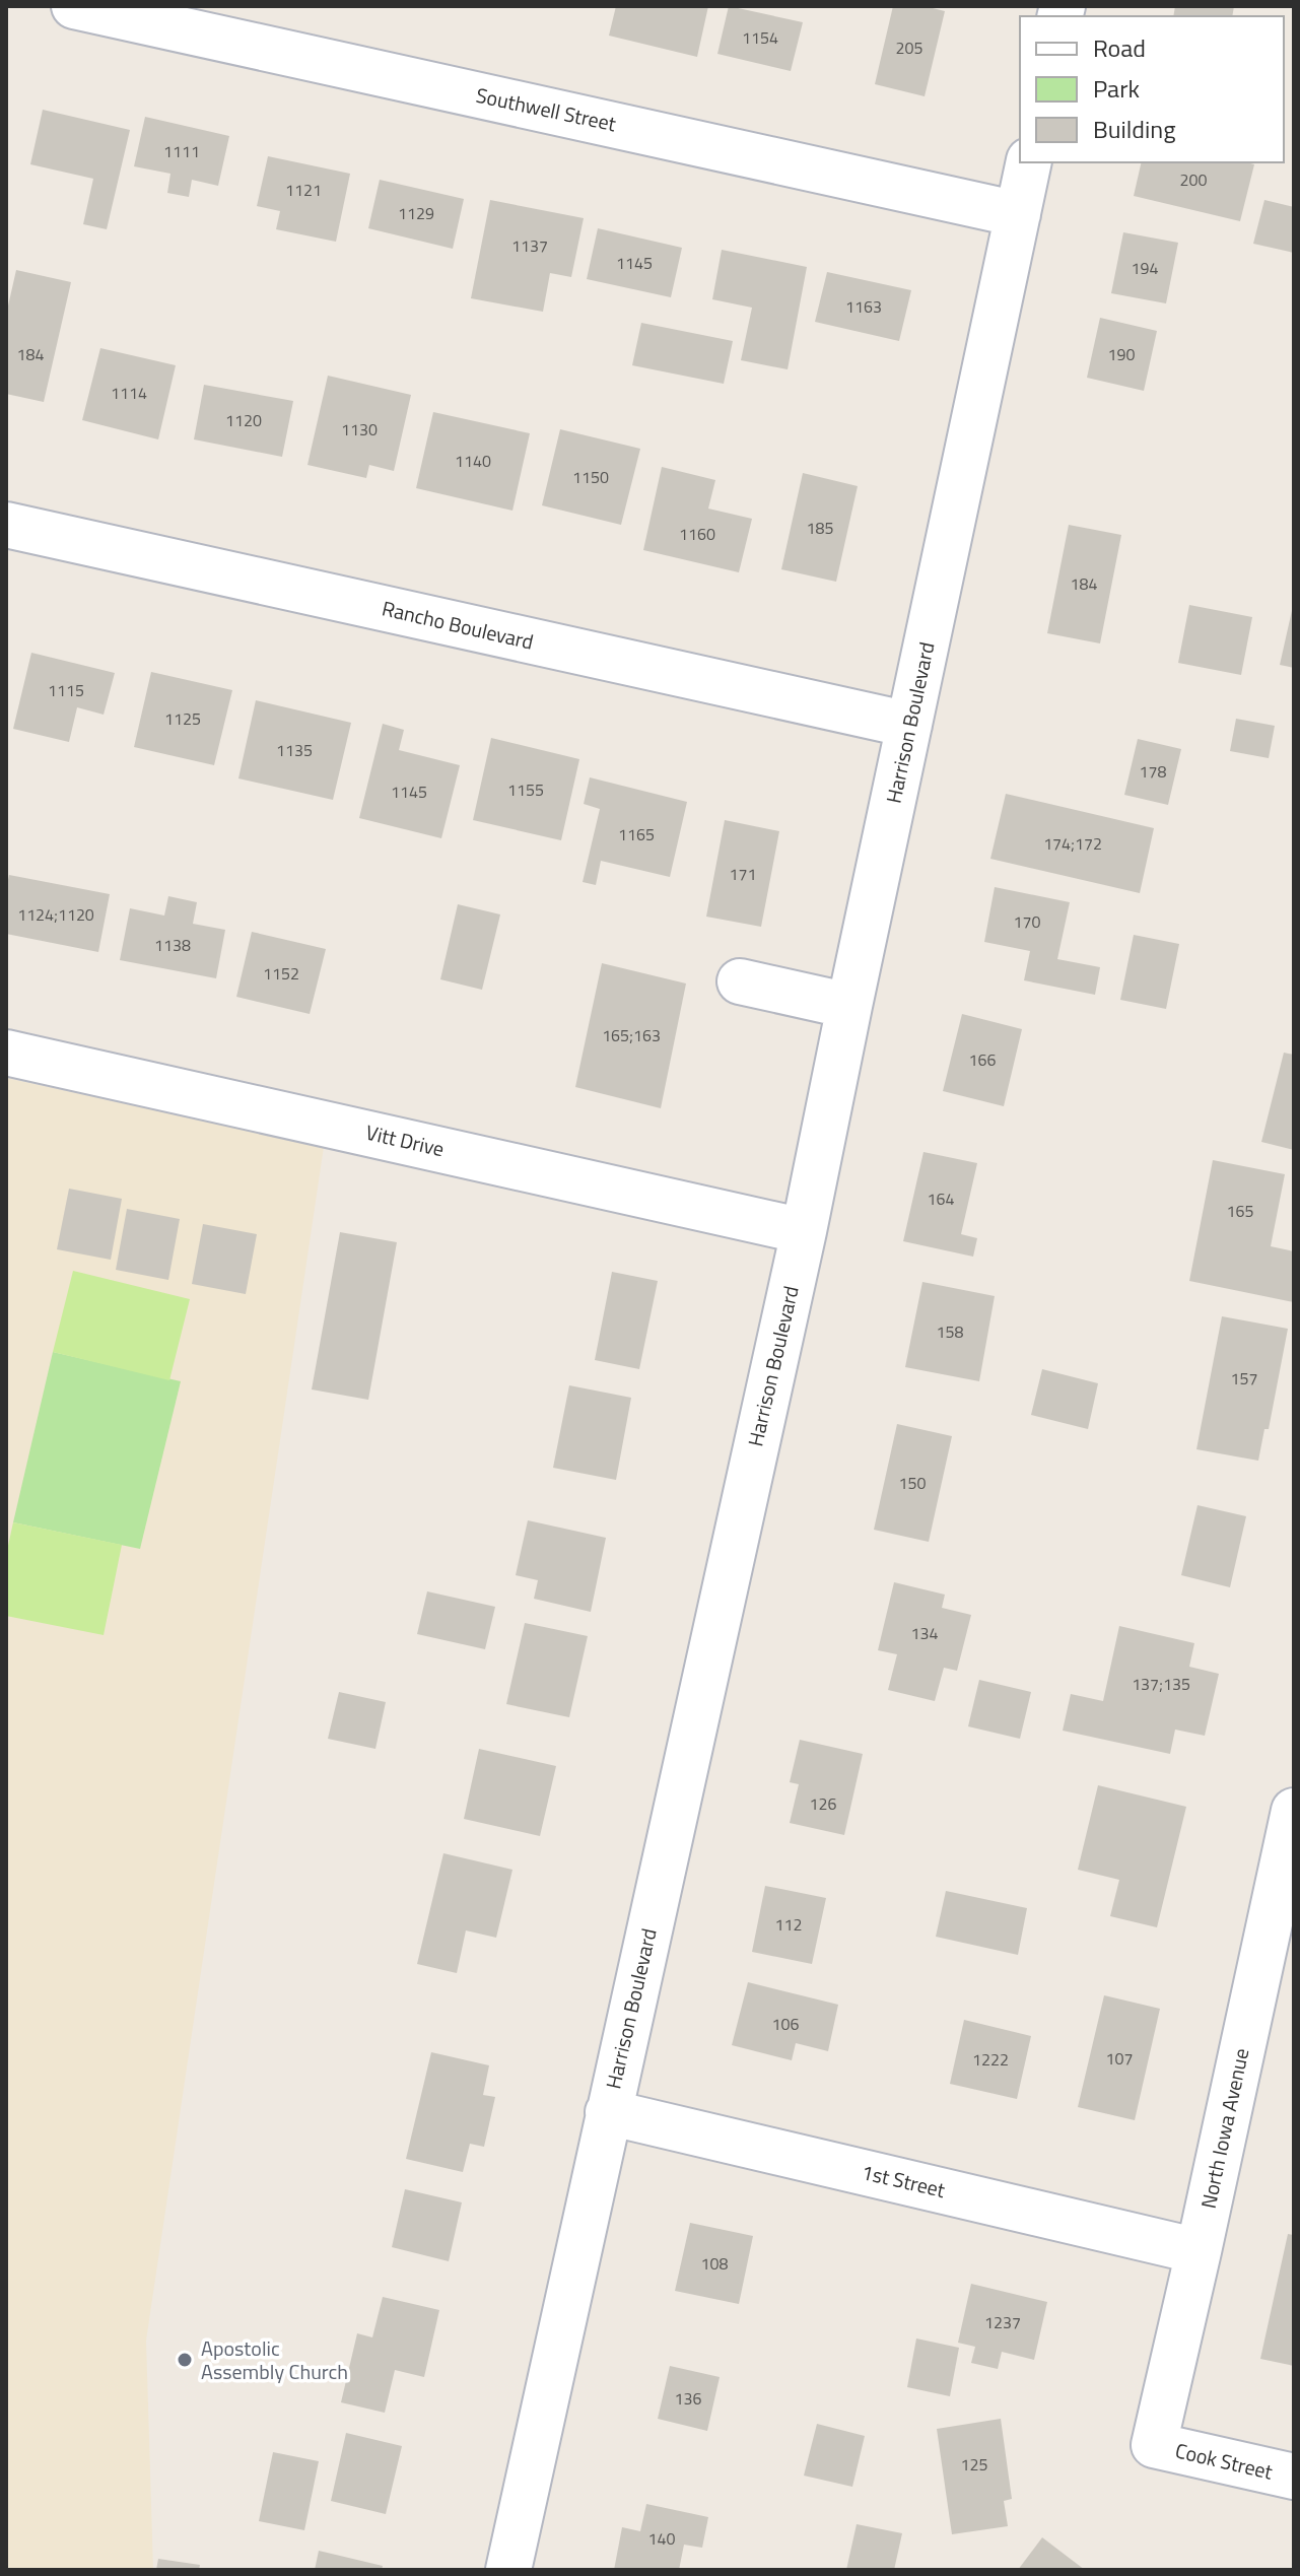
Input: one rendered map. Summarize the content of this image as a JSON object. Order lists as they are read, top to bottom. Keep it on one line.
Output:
{"streets":{"street":["Southwell Street","Rancho Boulevard","Harrison Boulevard","Vitt Drive","North Iowa Avenue","1st Street","Cook Street"]},"crossings":[["Southwell Street","Harrison Boulevard"],["Rancho Boulevard","Harrison Boulevard"],["Harrison Boulevard","Vitt Drive"],["Harrison Boulevard","1st Street"],["North Iowa Avenue","1st Street"],["North Iowa Avenue","Cook Street"]],"places":["Apostolic Assembly Church"],"house_numbers":["1154","205","1111","200","1121","1129","1137","1145","194","1163","184","190","1114","1120","1130","1140","1150","185","1160","184","1115","1125","1135","178","1155","1145","1165","174;172","171","1124;1120","170","1138","1152","165;163","166","164","165","158","157","150","134","137;135","126","112","106","107","1222","108","1237","136","125","140"],"legend":["Road","Park","Building"]}
